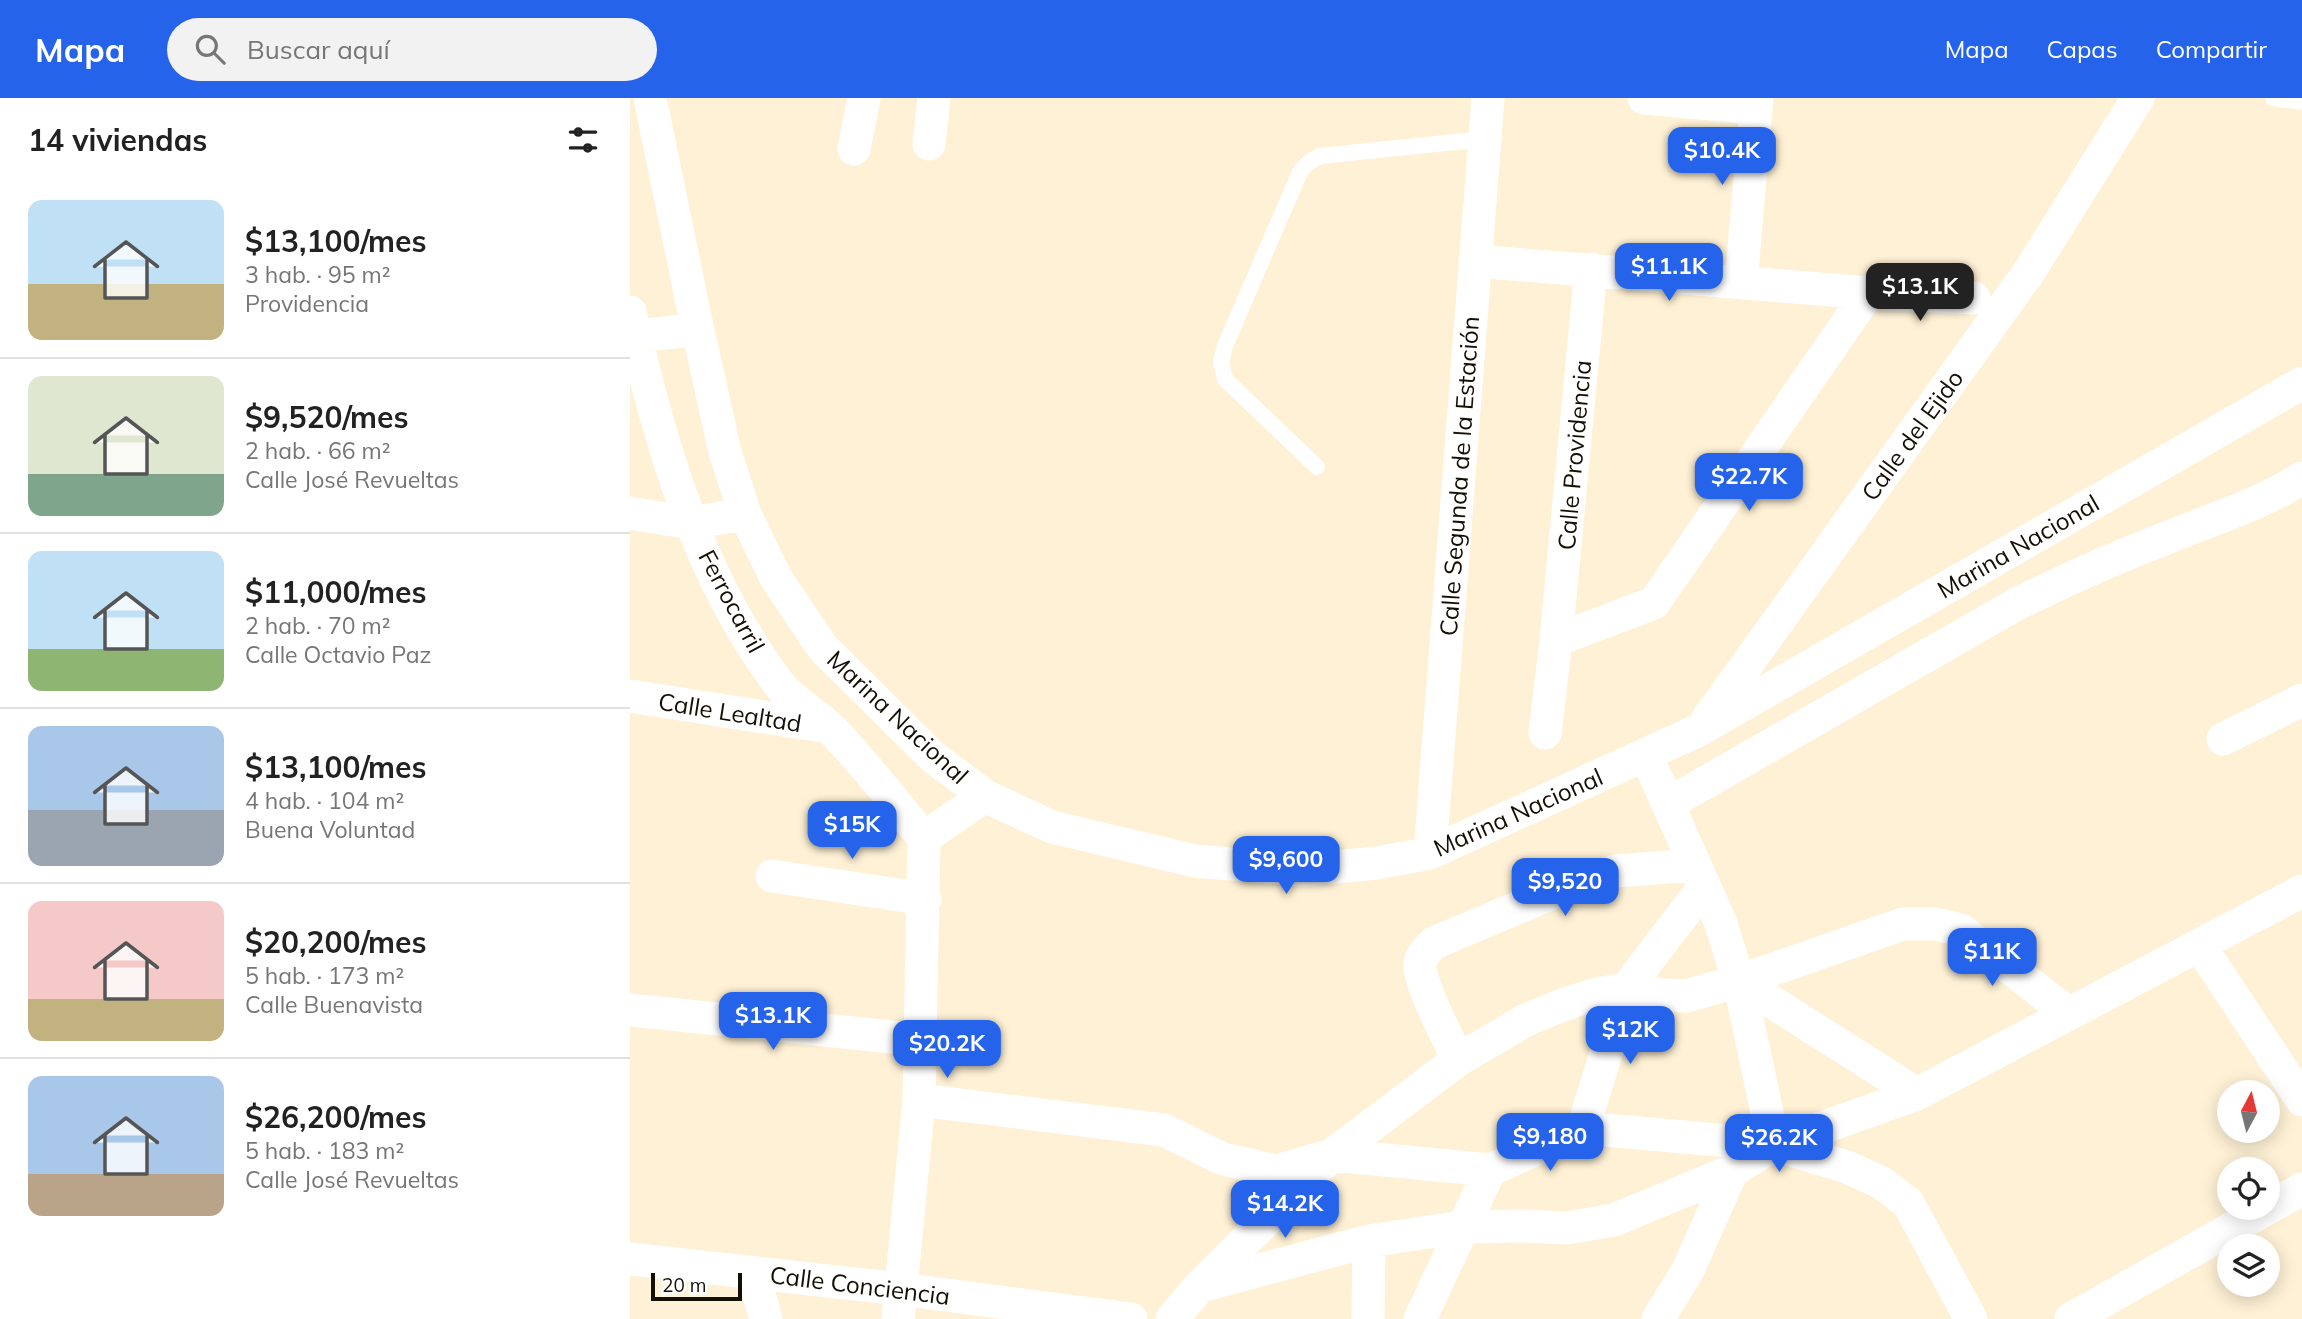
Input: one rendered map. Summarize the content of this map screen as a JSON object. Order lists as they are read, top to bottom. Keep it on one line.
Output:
{"streets":{"street":["Calle del Ejido","Calle Providencia","Calle Segunda de la Estación","Marina Nacional","Ferrocarril","Calle Lealtad","Calle Conciencia"]},"crossings":[["Calle del Ejido","Marina Nacional"],["Calle Segunda de la Estación","Marina Nacional"],["Ferrocarril","Calle Lealtad"]],"scale_bar":"20 m","north":"top","page":{"header":"Mapa","search":"Buscar aquí","nav":["Mapa","Capas","Compartir"],"heading":"14 viviendas","price":["$10.4K","$11.1K","$13.1K","$22.7K","$15K","$9,600","$9,520","$11K","$13.1K","$12K","$20.2K","$9,180","$26.2K","$14.2K"],"list":[{"name":"$13,100/mes","note":"3 hab. · 95 m² · Providencia"},{"name":"$9,520/mes","note":"2 hab. · 66 m² · Calle José Revueltas"},{"name":"$11,000/mes","note":"2 hab. · 70 m² · Calle Octavio Paz"},{"name":"$13,100/mes","note":"4 hab. · 104 m² · Buena Voluntad"},{"name":"$20,200/mes","note":"5 hab. · 173 m² · Calle Buenavista"},{"name":"$26,200/mes","note":"5 hab. · 183 m² · Calle José Revueltas"}],"scale":"20 m"}}
